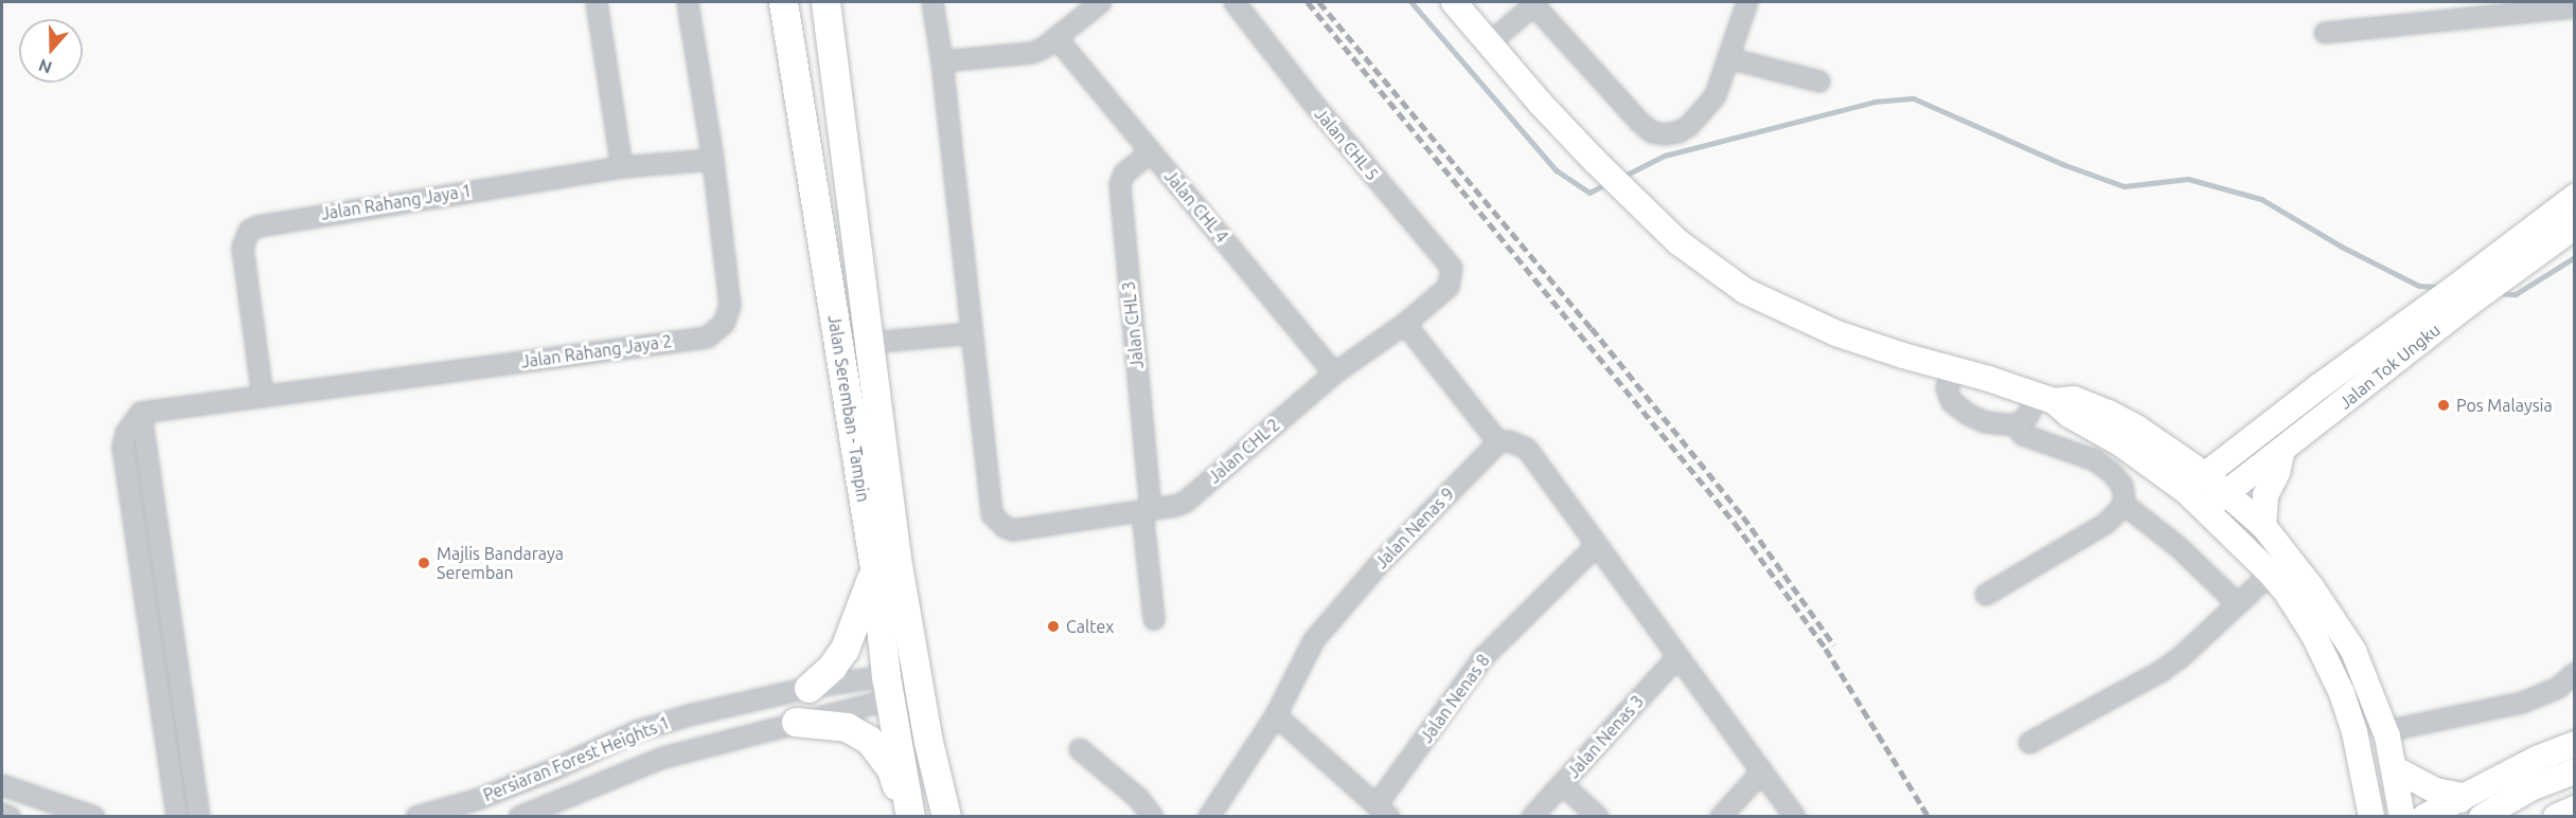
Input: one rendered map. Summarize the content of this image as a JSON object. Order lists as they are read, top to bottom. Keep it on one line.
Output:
{"streets":{"highway":["Jalan Seremban - Tampin"],"main road":["Jalan Tok Ungku"],"street":["Jalan CHL 5","Jalan Rahang Jaya 1","Jalan CHL 4","Jalan CHL 3","Jalan Rahang Jaya 2","Jalan CHL 2","Jalan Nenas 9","Jalan Nenas 8","Jalan Nenas 3","Persiaran Forest Heights 1"]},"crossings":[["Jalan CHL 5","Jalan CHL 2"],["Jalan Rahang Jaya 1","Jalan Rahang Jaya 2"],["Jalan CHL 4","Jalan CHL 3"],["Jalan CHL 4","Jalan CHL 2"],["Jalan CHL 3","Jalan CHL 2"],["Jalan Seremban - Tampin","Persiaran Forest Heights 1"]],"places":["Pos Malaysia","Majlis Bandaraya Seremban","Caltex"],"north":"bottom"}
